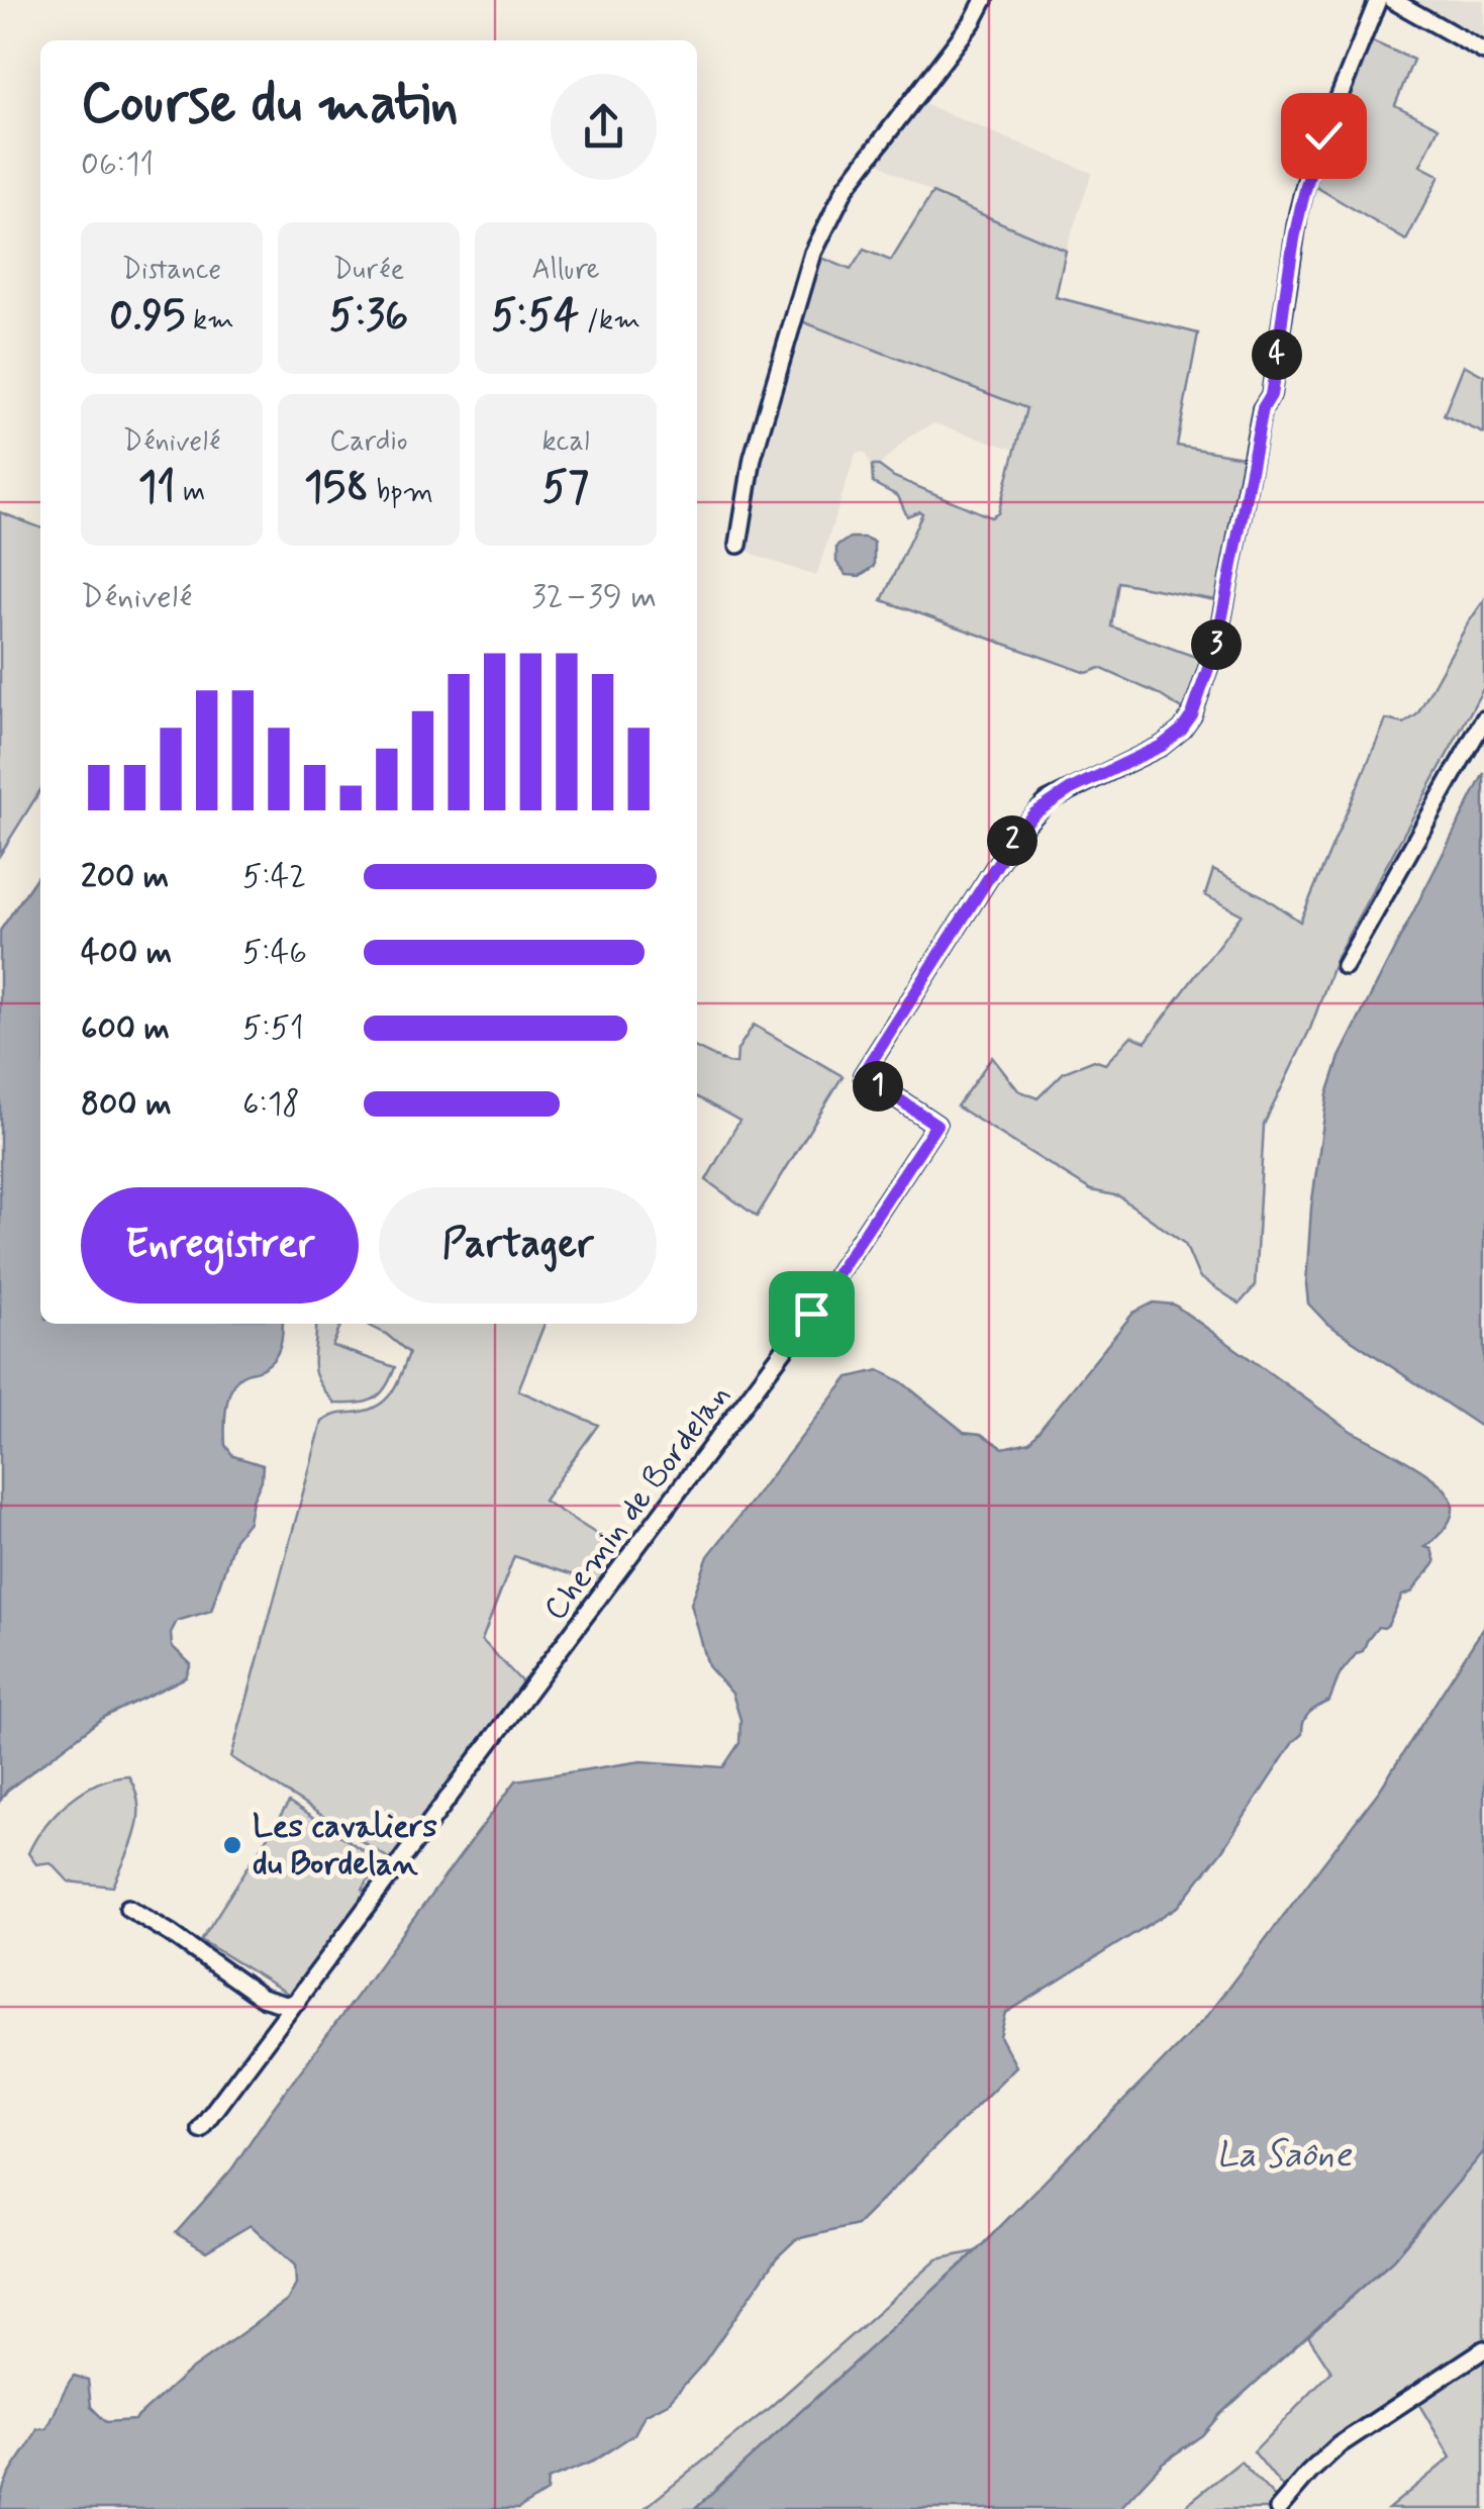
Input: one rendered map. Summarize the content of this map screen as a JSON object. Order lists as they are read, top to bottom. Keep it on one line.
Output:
{"streets":{"street":["Chemin de Bordelan"]},"water":["La Saône"],"places":["Les cavaliers du Bordelan"],"page":{"heading":["Course du matin","06:11"],"stats":[["Distance","0.95 km"],["Durée","5:36"],["Allure","5:54 /km"],["Dénivelé","11 m"],["Cardio","158 bpm"],["kcal","57"]],"pins":["4","3","2","1"],"chart":["Dénivelé","32–39 m"],"list":[{"name":"200 m","note":"5:42"},{"name":"400 m","note":"5:46"},{"name":"600 m","note":"5:51"},{"name":"800 m","note":"6:18"}],"buttons":["Enregistrer","Partager"]}}
